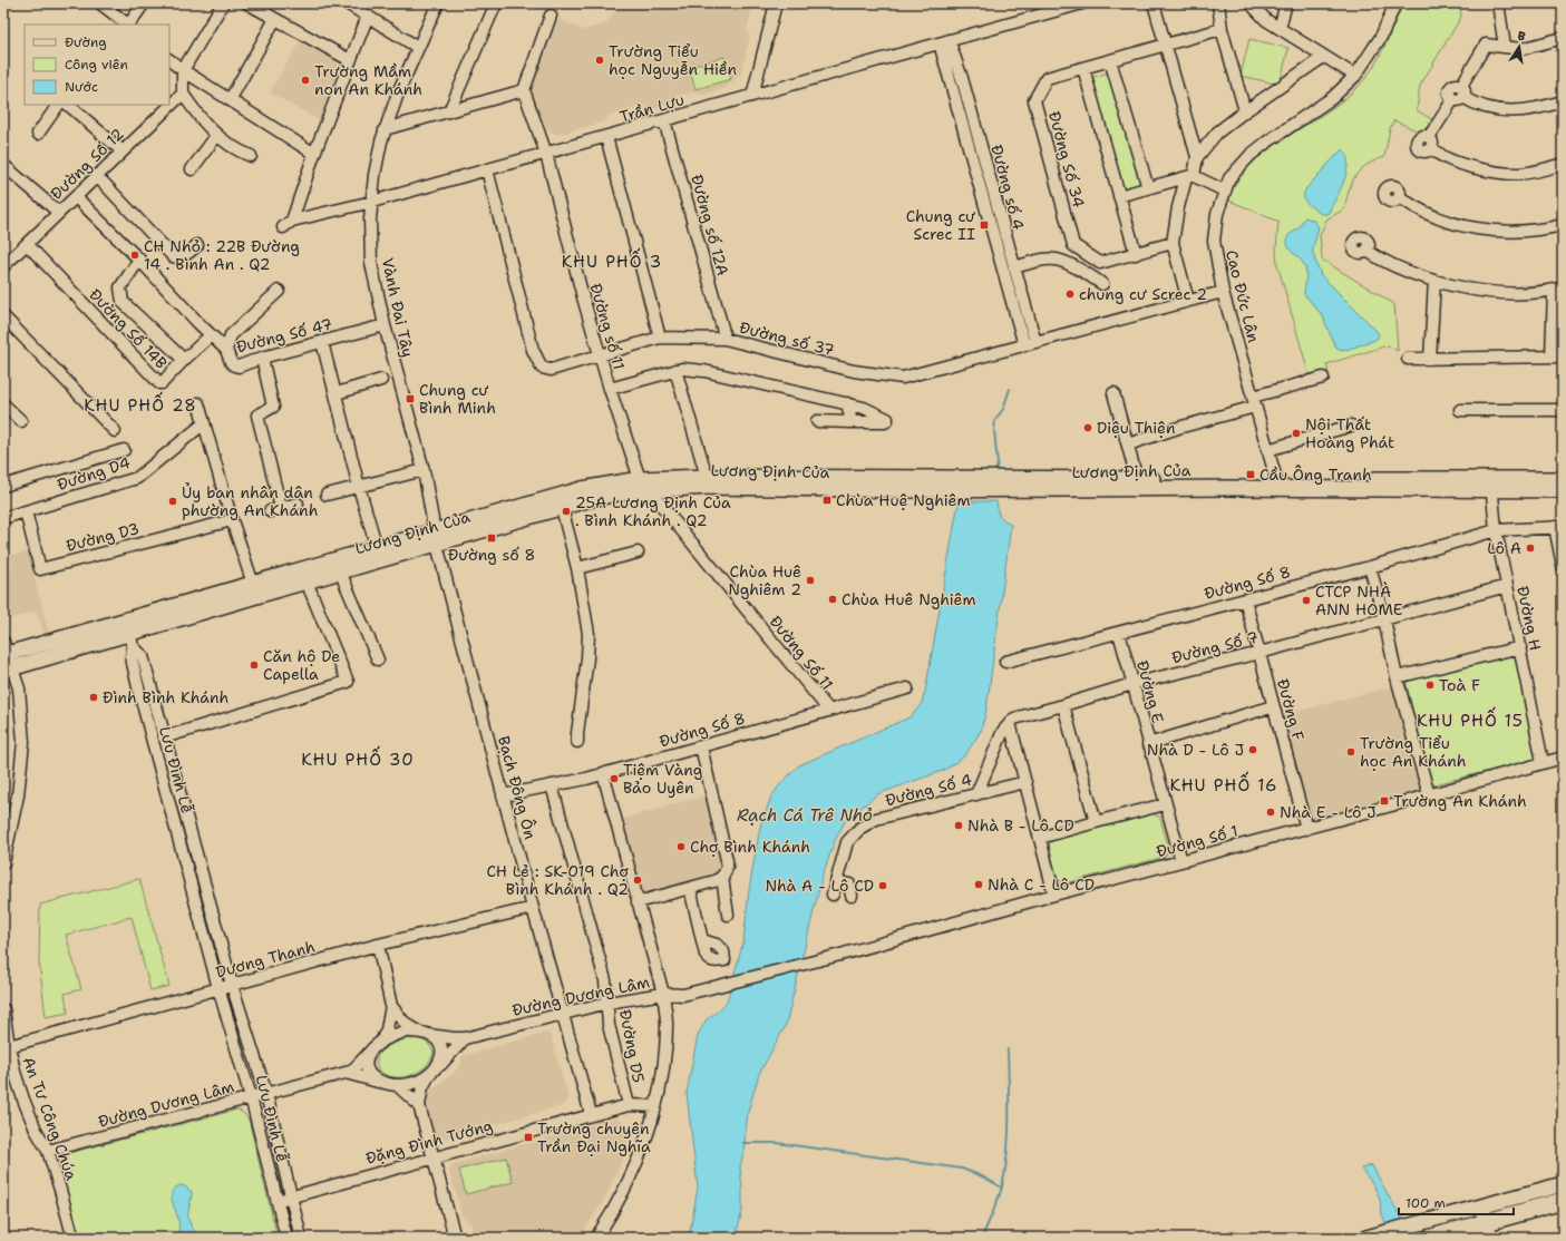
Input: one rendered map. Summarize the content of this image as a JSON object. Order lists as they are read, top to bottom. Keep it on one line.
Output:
{"streets":{"main road":["Lương Định Của"],"street":["Trần Lựu","Đường Số 34","Đường Số 12","Đường số 4","Đường số 12A","Cao Đức Lân","Vành Đai Tây","Đường số 11","Đường Số 14B","Đường Số 47","Đường số 37","Đường D4","Đường D3","Đường Số 8","Đường H","Đường Số 7","Đường Số 11","Đường E","Đường F","Lưu Đình Lễ","Bạch Đông Ôn","Đường Số 4","Đường Số 1","Dương Thanh","Đường Dương Lâm","Đường D5","An Tư Công Chúa","Đặng Đình Tướng"]},"crossings":[["Trần Lựu","Đường số 4"],["Trần Lựu","Đường số 12A"],["Trần Lựu","Vành Đai Tây"],["Trần Lựu","Đường số 11"],["Trần Lựu","Đường số 37"],["Đường Số 12","Đường Số 14B"],["Đường số 4","Đường số 37"],["Đường số 12A","Đường số 37"],["Cao Đức Lân","Đường số 37"],["Cao Đức Lân","Lương Định Của"],["Vành Đai Tây","Đường Số 47"],["Vành Đai Tây","Lương Định Của"],["Vành Đai Tây","Bạch Đông Ôn"],["Đường số 11","Đường số 37"],["Đường số 11","Lương Định Của"],["Đường số 11","Đường Số 11"],["Lương Định Của","Đường H"],["Lương Định Của","Đường Số 11"],["Lương Định Của","Lưu Đình Lễ"],["Lương Định Của","Bạch Đông Ôn"],["Đường D4","Đường D3"],["Đường Số 8","Đường H"],["Đường Số 8","Đường Số 11"],["Đường Số 8","Đường E"],["Đường Số 8","Đường F"],["Đường Số 8","Bạch Đông Ôn"],["Đường Số 8","Đường D5"],["Đường H","Đường Số 7"],["Đường H","Đường Số 1"],["Đường Số 7","Đường E"],["Đường Số 7","Đường F"],["Đường E","Đường Số 1"],["Đường F","Đường Số 1"],["Lưu Đình Lễ","Dương Thanh"],["Lưu Đình Lễ","Đường Dương Lâm"],["Lưu Đình Lễ","Đặng Đình Tướng"],["Bạch Đông Ôn","Dương Thanh"],["Bạch Đông Ôn","Đường Dương Lâm"],["Bạch Đông Ôn","Đặng Đình Tướng"],["Đường Số 1","Đường Dương Lâm"],["Dương Thanh","An Tư Công Chúa"],["Đường Dương Lâm","Đường D5"],["Đường Dương Lâm","An Tư Công Chúa"],["Đường D5","Đặng Đình Tướng"]],"districts":["KHU PHỐ 3","KHU PHỐ 28","KHU PHỐ 15","KHU PHỐ 30","KHU PHỐ 16"],"water":["Rạch Cá Trê Nhỏ"],"places":{"other":["Trường Tiểu học Nguyễn Hiền","Trường Mầm non An Khánh","CH Nhỏ : 22B Đường 14 . Bình An . Q2","chung cư Screc 2","Diệu Thiện","Nội Thất Hoàng Phát","Ủy ban nhân dân phường An Khánh","25A Lương Định Của . Bình Khánh . Q2","Lô A","Chùa Huê Nghiêm 2","Chùa Huê Nghiêm","CTCP NHÀ ANN HOME","Căn hộ De Capella","Toà F","Đình Bình Khánh","Nhà D - Lô J","Trường Tiểu học An Khánh","Tiệm Vàng Bảo Uyên","Nhà E - Lô J","Nhà B - Lô CD","Chợ Bình Khánh","CH Lẻ : SK-019 Chợ Bình Khánh . Q2","Nhà C - Lô CD","Nhà A - Lô CD"],"transit":["Chung cư Screc II","Chung cư Bình Minh","Cầu Ông Tranh","Chùa Huệ Nghiêm","Đường số 8","Trường An Khánh","Trường chuyên Trần Đại Nghĩa"]},"legend":["Đường","Công viên","Nước"],"scale_bar":"100 m","north":"top"}
